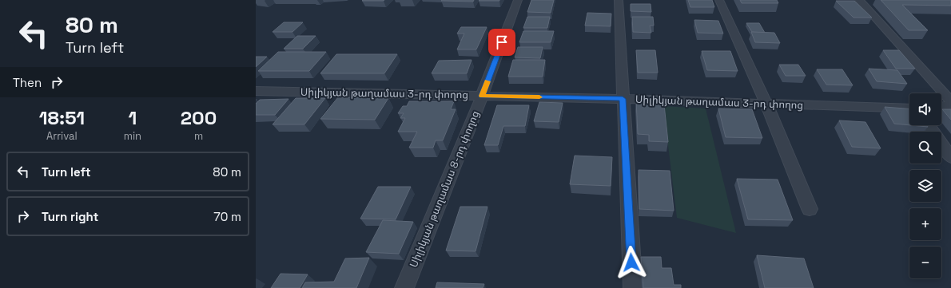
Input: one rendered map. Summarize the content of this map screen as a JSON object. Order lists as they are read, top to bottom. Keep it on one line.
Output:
{"streets":{"street":["Սիլիկյան թաղամաս 3-րդ փողոց","Սիլիկյան թաղամաս 8-րդ փողոց"]},"crossings":[["Սիլիկյան թաղամաս 3-րդ փողոց","Սիլիկյան թաղամաս 8-րդ փողոց"]],"page":{"turn":["80 m","Turn left"],"then":"Then","map_buttons":["+","−"],"eta":["18:51","Arrival","1","min","200","m"],"list":[{"name":"Turn left","value":"80 m"},{"name":"Turn right","value":"70 m"}]}}
